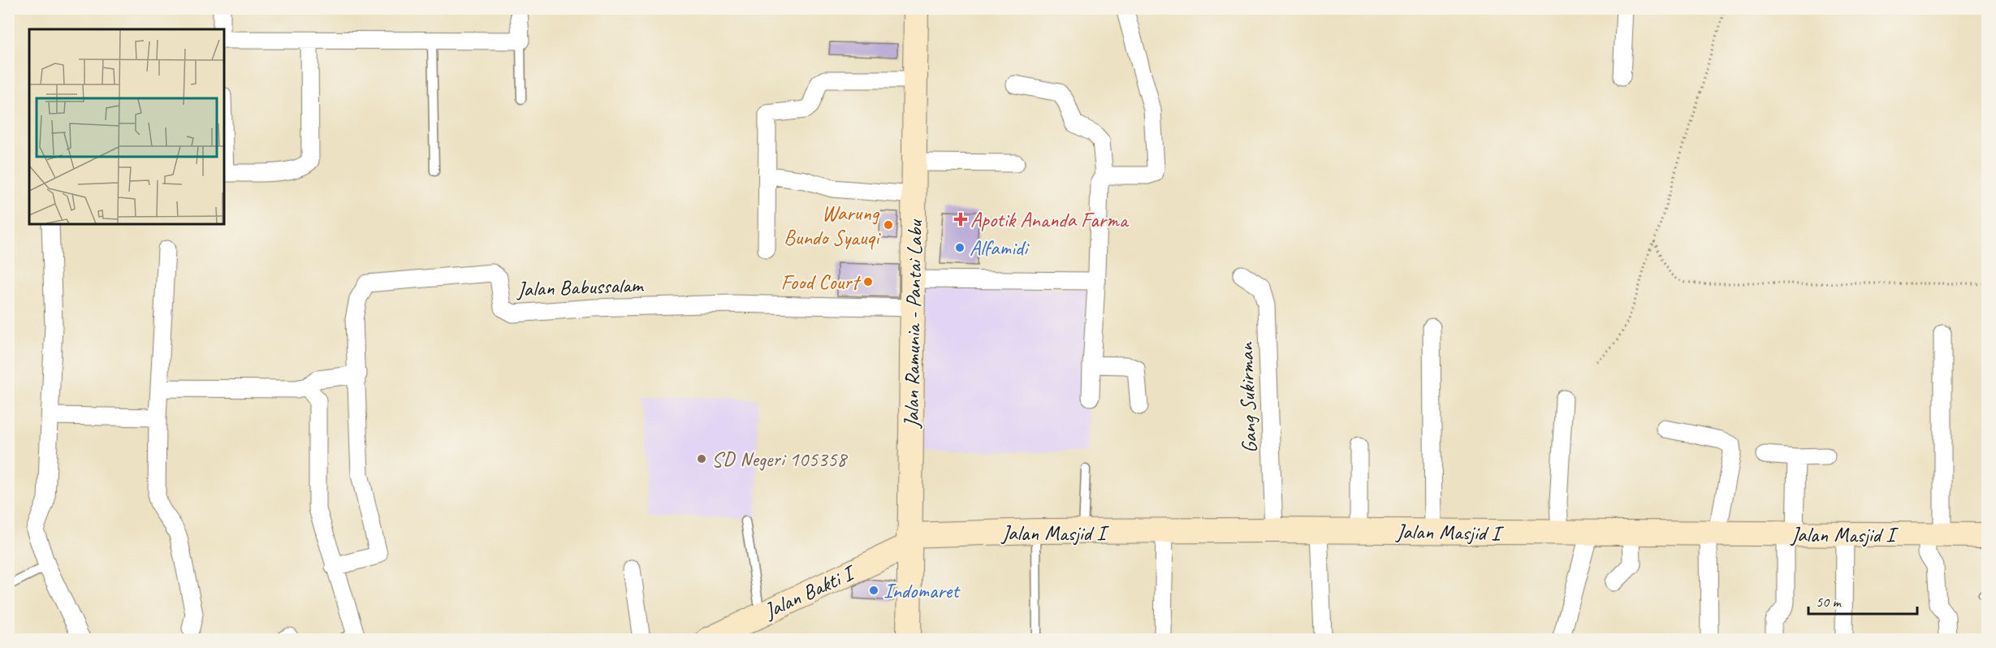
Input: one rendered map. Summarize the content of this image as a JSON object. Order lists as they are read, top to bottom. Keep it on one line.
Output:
{"streets":{"main road":["Jalan Ramunia - Pantai Labu","Jalan Masjid I","Jalan Bakti I"],"street":["Jalan Babussalam","Gang Sukirman"]},"crossings":[["Jalan Babussalam","Jalan Ramunia - Pantai Labu"],["Jalan Ramunia - Pantai Labu","Jalan Masjid I"],["Jalan Ramunia - Pantai Labu","Jalan Bakti I"],["Gang Sukirman","Jalan Masjid I"],["Jalan Masjid I","Jalan Bakti I"]],"places":{"health":["Apotik Ananda Farma"],"other":["Warung Bundo Syauqi","Alfamidi","Food Court","SD Negeri 105358","Indomaret"]},"scale_bar":"50 m"}
